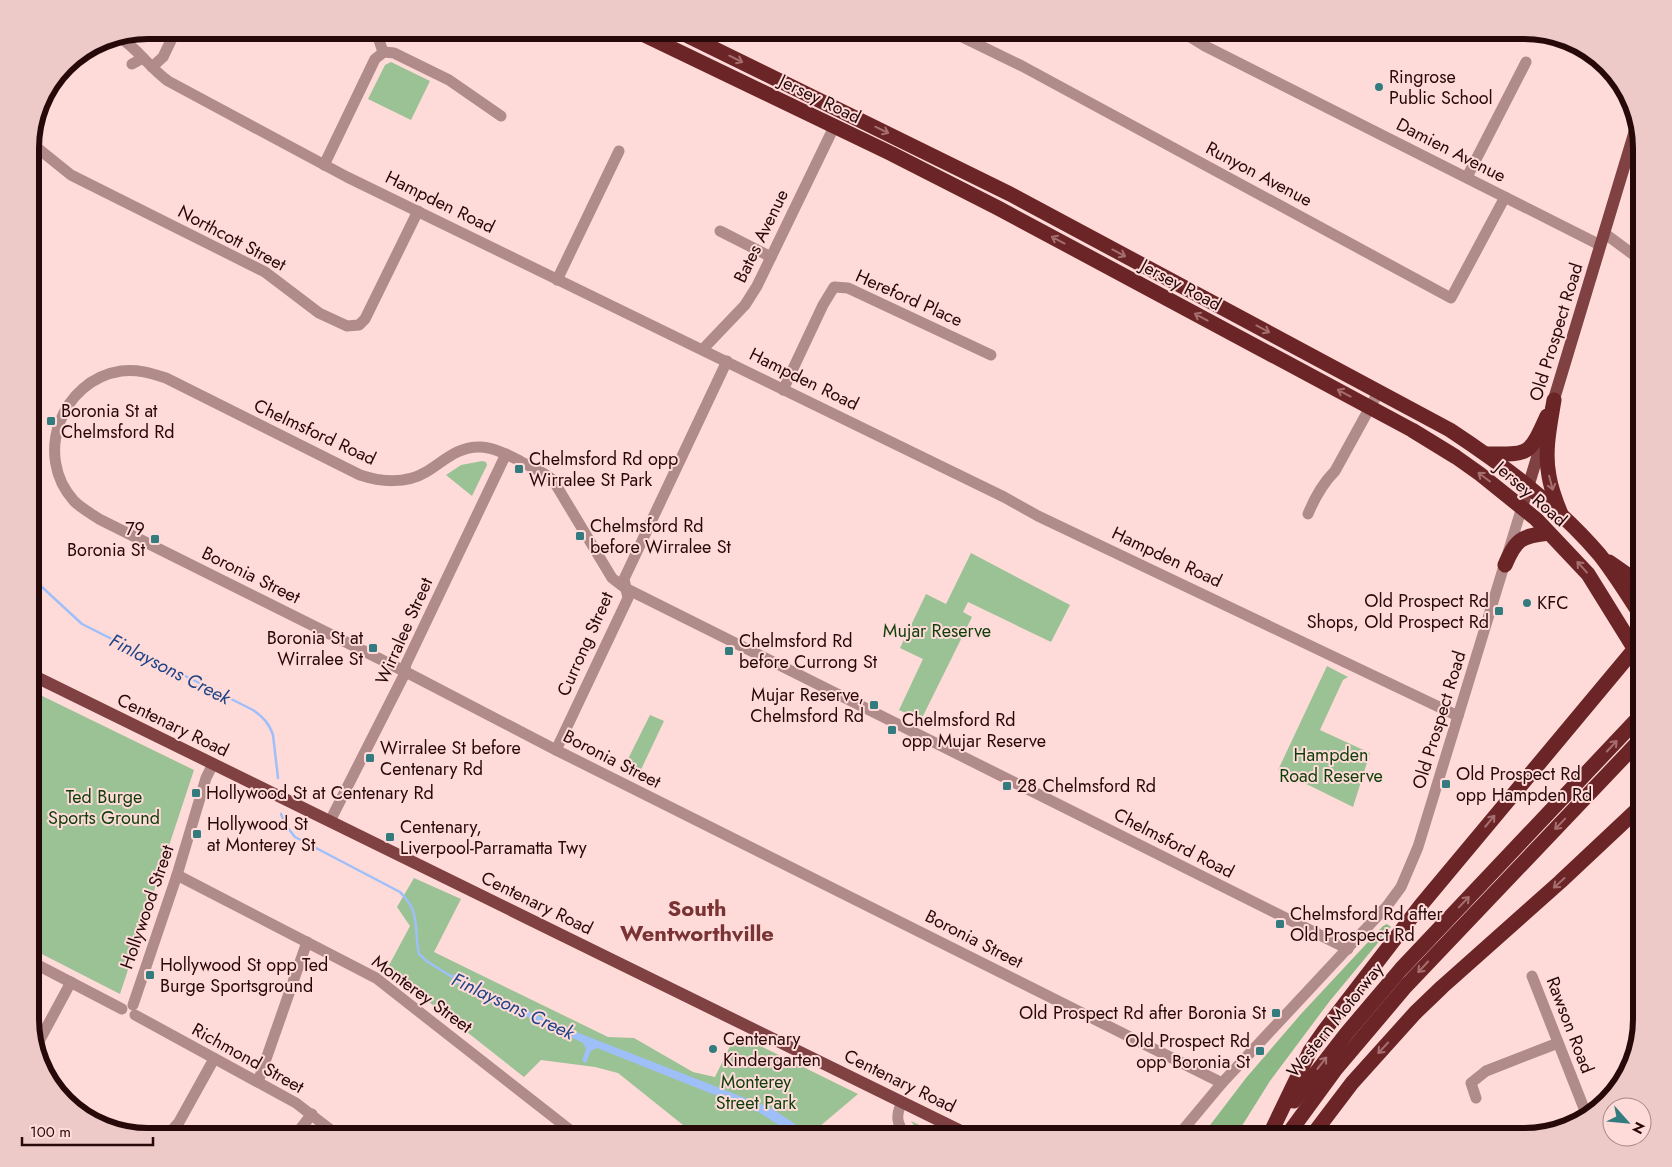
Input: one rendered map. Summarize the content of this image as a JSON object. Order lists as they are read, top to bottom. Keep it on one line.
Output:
{"streets":{"highway":["Jersey Road","Western Motorway"],"main road":["Old Prospect Road","Centenary Road"],"street":["Damien Avenue","Runyon Avenue","Hampden Road","Bates Avenue","Northcott Street","Hereford Place","Chelmsford Road","Boronia Street","Wirralee Street","Currong Street","Hollywood Street","Monterey Street","Rawson Road","Richmond Street"]},"crossings":[["Jersey Road","Bates Avenue"],["Jersey Road","Old Prospect Road"],["Damien Avenue","Runyon Avenue"],["Damien Avenue","Old Prospect Road"],["Hampden Road","Bates Avenue"],["Hampden Road","Northcott Street"],["Hampden Road","Hereford Place"],["Hampden Road","Old Prospect Road"],["Hampden Road","Currong Street"],["Old Prospect Road","Chelmsford Road"],["Old Prospect Road","Boronia Street"],["Chelmsford Road","Boronia Street"],["Chelmsford Road","Wirralee Street"],["Chelmsford Road","Currong Street"],["Boronia Street","Wirralee Street"],["Boronia Street","Currong Street"],["Wirralee Street","Centenary Road"],["Centenary Road","Hollywood Street"],["Hollywood Street","Monterey Street"],["Hollywood Street","Richmond Street"]],"districts":["South Wentworthville"],"water":["Finlaysons Creek"],"parks":["Mujar Reserve","Hampden Road Reserve","Ted Burge Sports Ground","Monterey Street Park"],"places":{"other":["Ringrose Public School","KFC","Centenary Kindergarten"],"transit":["Boronia St at Chelmsford Rd","Chelmsford Rd opp Wirralee St Park","Chelmsford Rd before Wirralee St","79 Boronia St","Old Prospect Rd Shops, Old Prospect Rd","Boronia St at Wirralee St","Chelmsford Rd before Currong St","Mujar Reserve, Chelmsford Rd","Chelmsford Rd opp Mujar Reserve","Wirralee St before Centenary Rd","Old Prospect Rd opp Hampden Rd","28 Chelmsford Rd","Hollywood St at Centenary Rd","Hollywood St at Monterey St","Centenary, Liverpool-Parramatta Twy","Chelmsford Rd after Old Prospect Rd","Hollywood St opp Ted Burge Sportsground","Old Prospect Rd after Boronia St","Old Prospect Rd opp Boronia St"]},"scale_bar":"100 m","north":"bottom right"}
